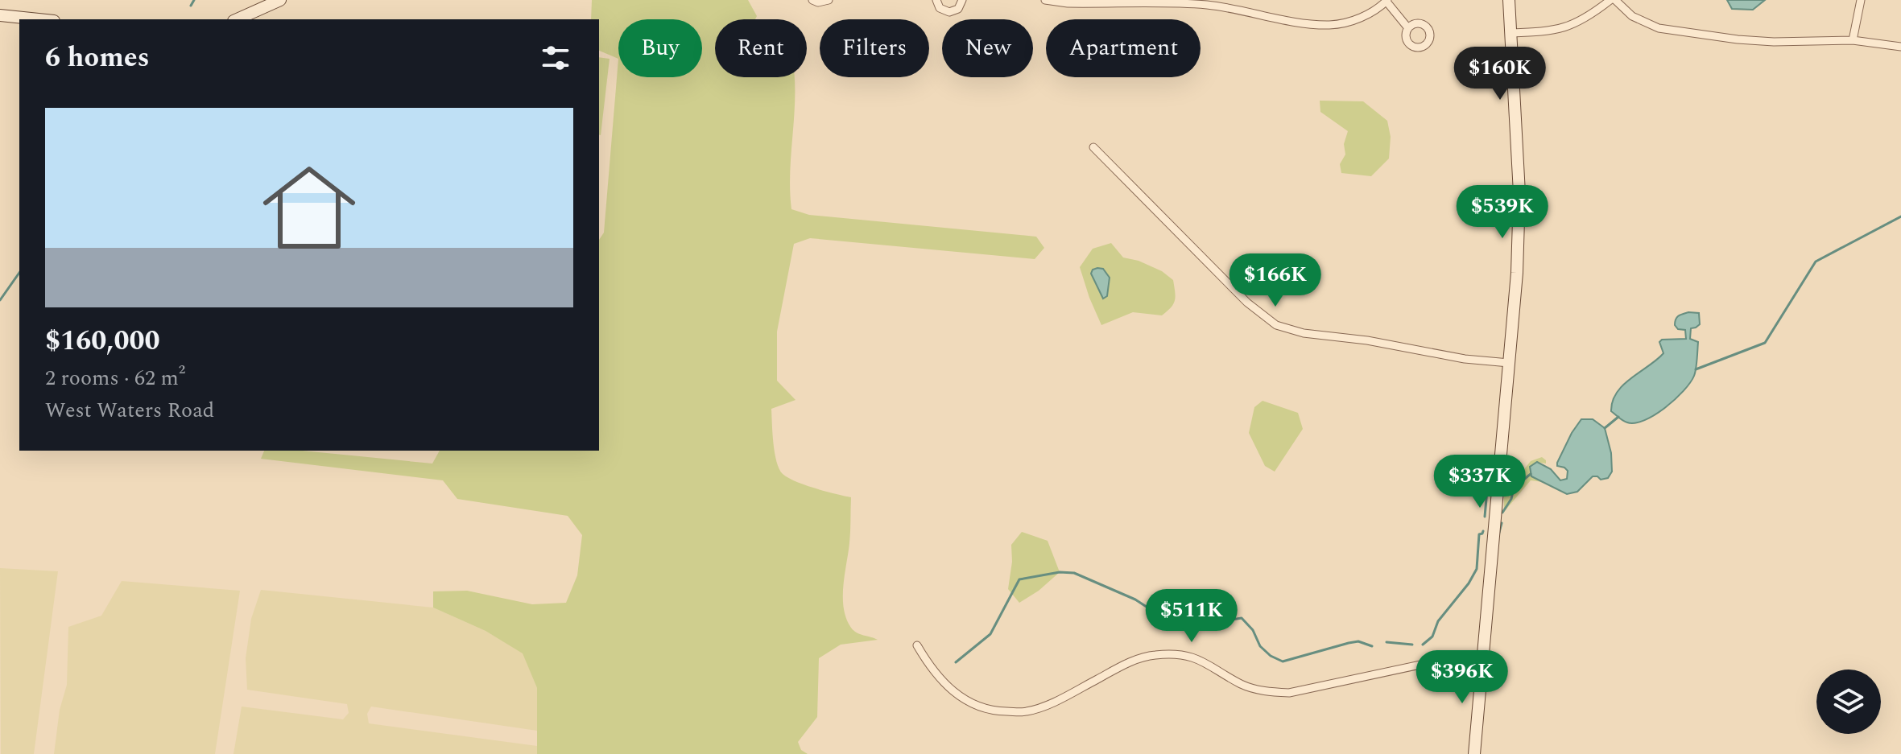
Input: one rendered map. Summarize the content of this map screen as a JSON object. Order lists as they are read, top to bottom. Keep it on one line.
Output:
{"page":{"chip":["Buy","Rent","Filters","New","Apartment"],"heading":"6 homes","price":["$160K","$539K","$166K","$337K","$511K","$396K"],"list":[{"name":"$160,000","note":"2 rooms · 62 m² · West Waters Road"}]}}
